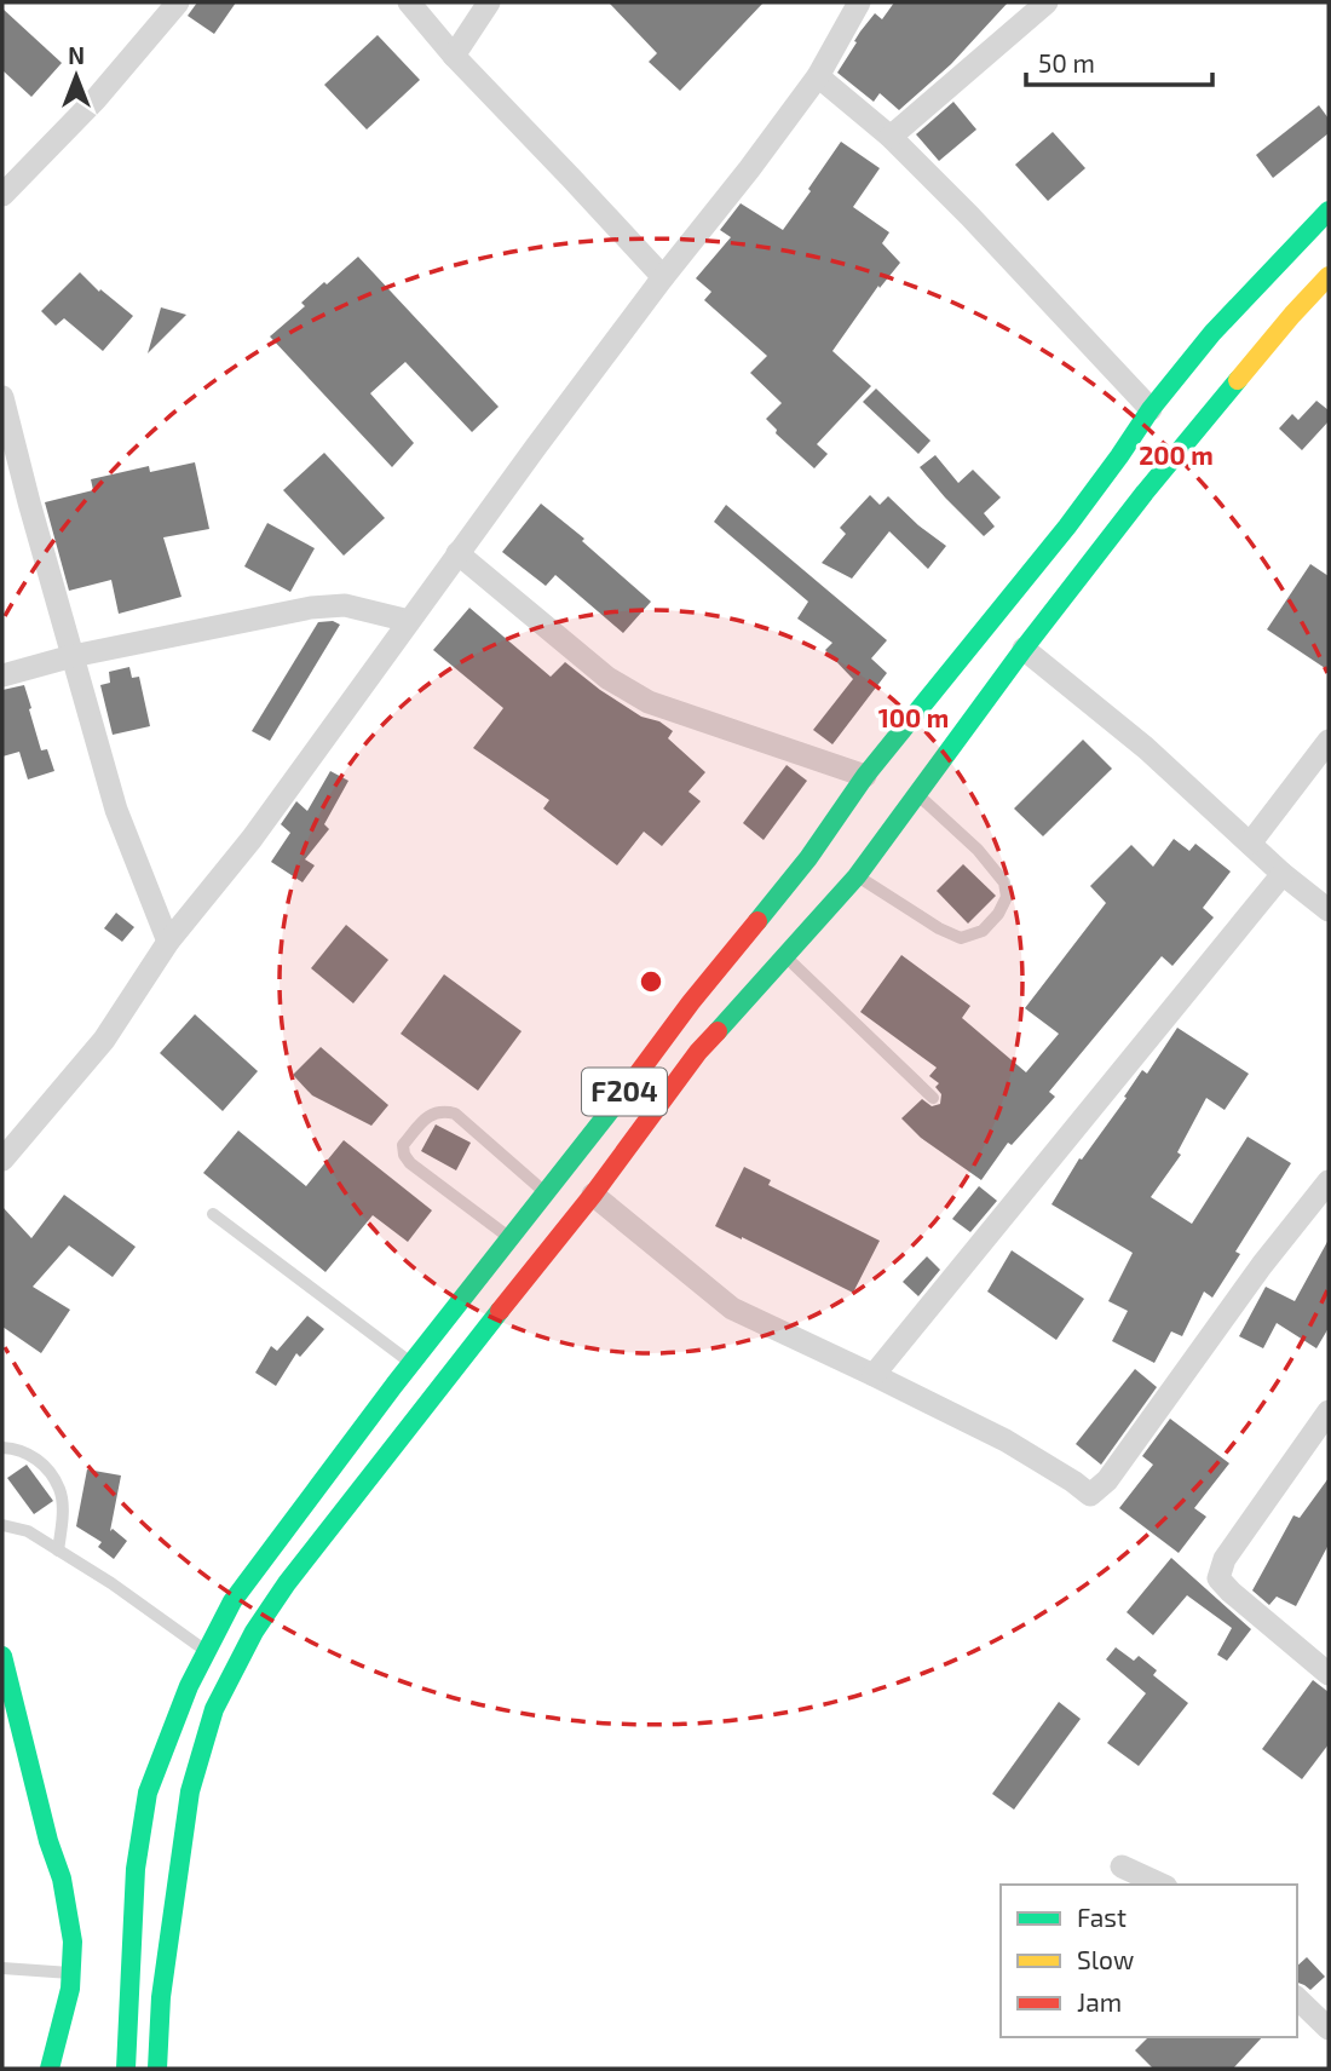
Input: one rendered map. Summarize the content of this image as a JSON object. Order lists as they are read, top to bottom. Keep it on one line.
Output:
{"streets":{"main road":["F204"]},"legend":["Fast","Slow","Jam"],"scale_bar":"50 m","north":"top","rings":["200 m","100 m"]}
